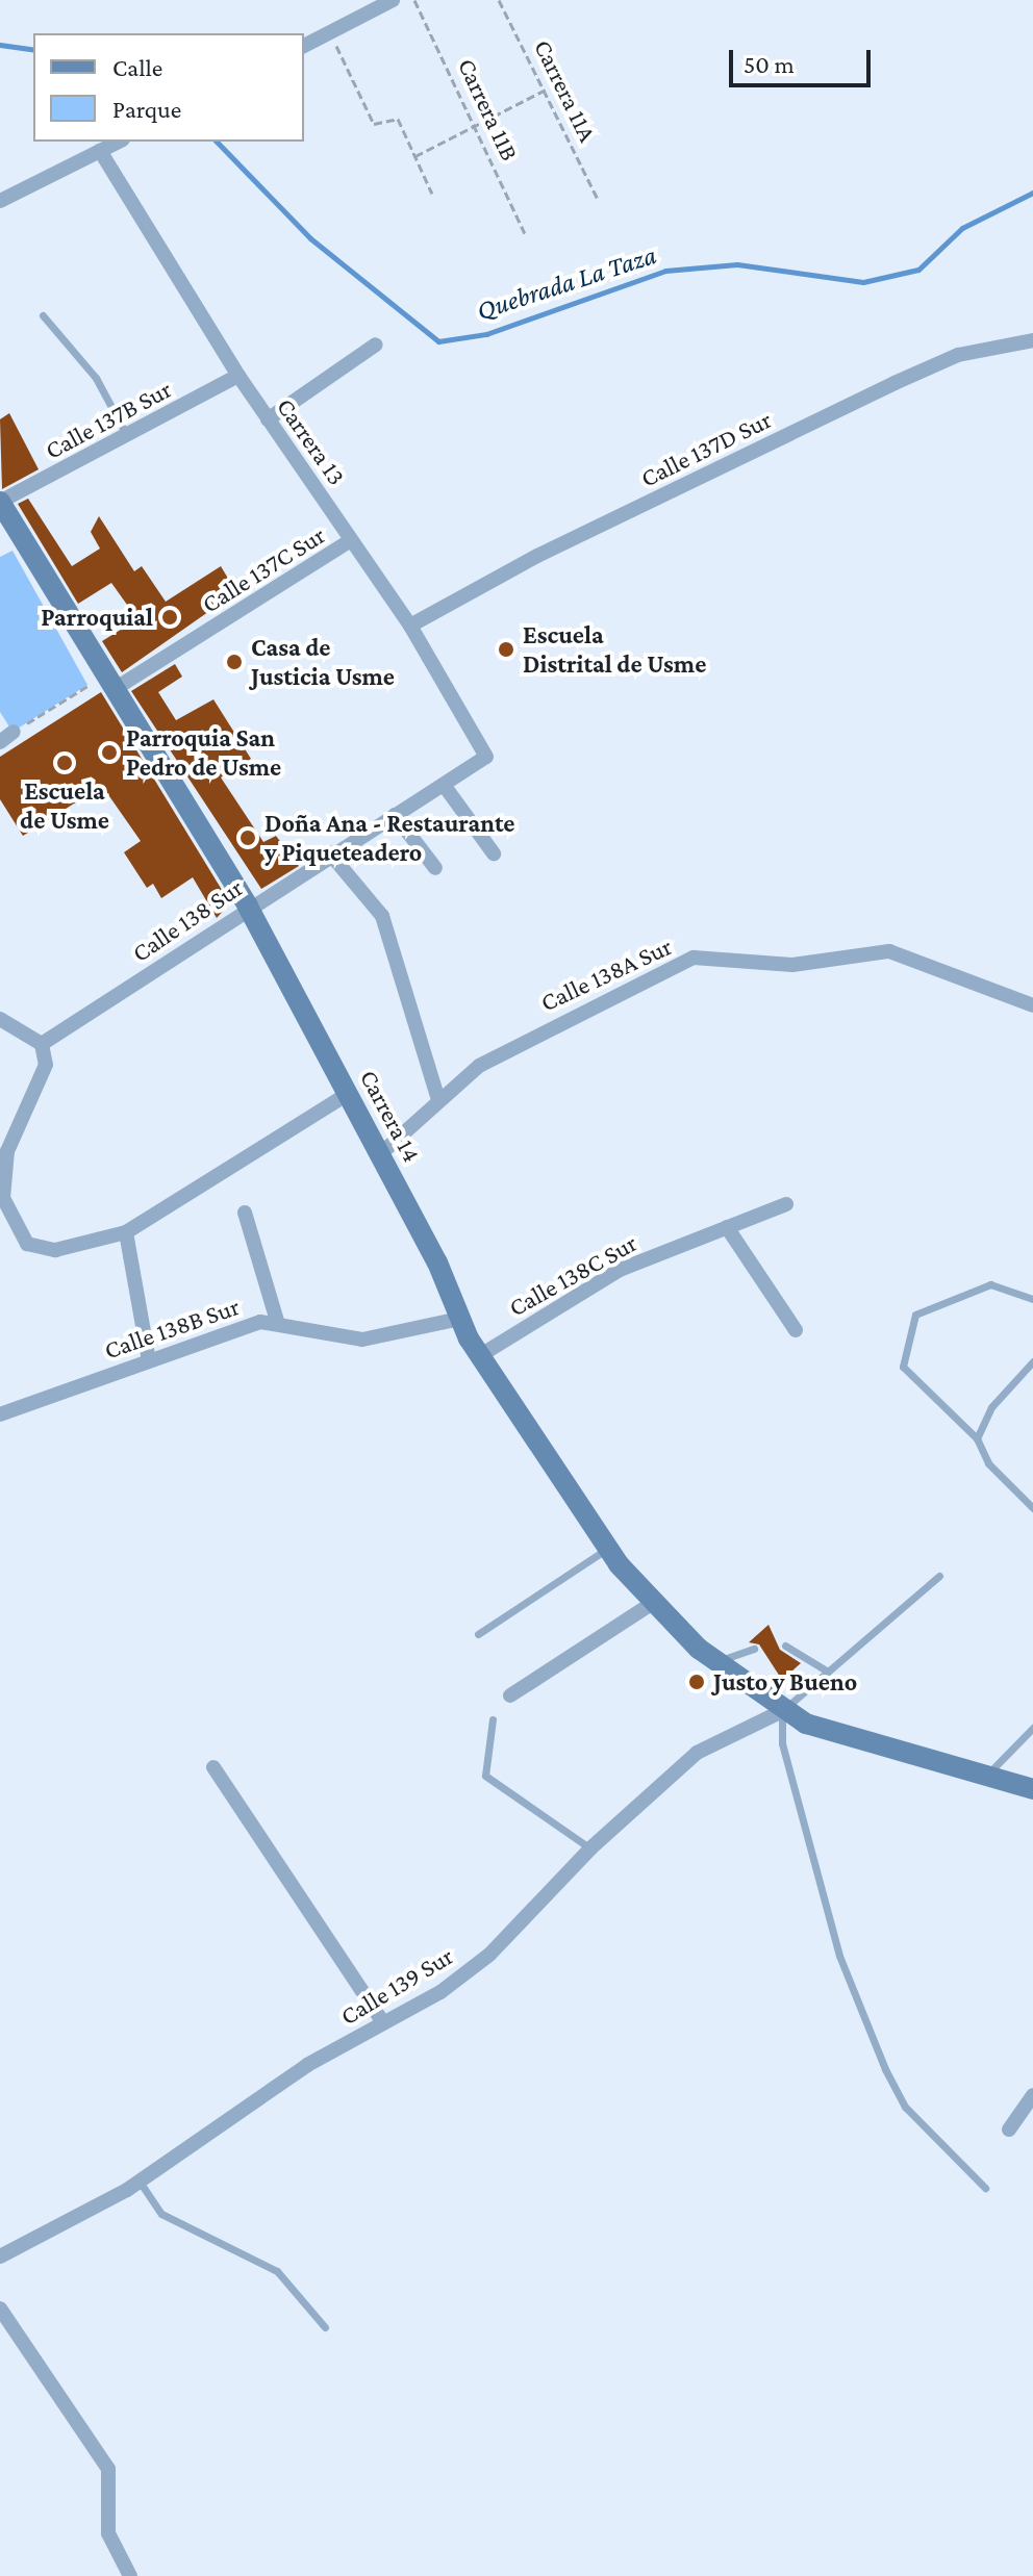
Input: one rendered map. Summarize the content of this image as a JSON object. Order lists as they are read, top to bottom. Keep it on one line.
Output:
{"streets":{"street":["Calle 137B Sur","Carrera 13","Calle 137D Sur","Calle 137C Sur","Calle 138 Sur","Calle 138A Sur","Carrera 14","Calle 138C Sur","Calle 138B Sur","Calle 139 Sur"],"path":["Carrera 11A","Carrera 11B"]},"crossings":[["Calle 137B Sur","Carrera 13"],["Calle 137B Sur","Carrera 14"],["Carrera 13","Calle 137D Sur"],["Carrera 13","Calle 137C Sur"],["Carrera 13","Calle 138 Sur"],["Calle 137C Sur","Carrera 14"],["Calle 138 Sur","Carrera 14"],["Calle 138A Sur","Carrera 14"],["Carrera 14","Calle 138C Sur"],["Carrera 14","Calle 138B Sur"],["Carrera 14","Calle 139 Sur"]],"water":["Quebrada La Taza"],"places":["Parroquial","Escuela Distrital de Usme","Casa de Justicia Usme","Parroquia San Pedro de Usme","Escuela de Usme","Doña Ana - Restaurante y Piqueteadero","Justo y Bueno"],"legend":["Calle","Parque"],"scale_bar":"50 m"}
